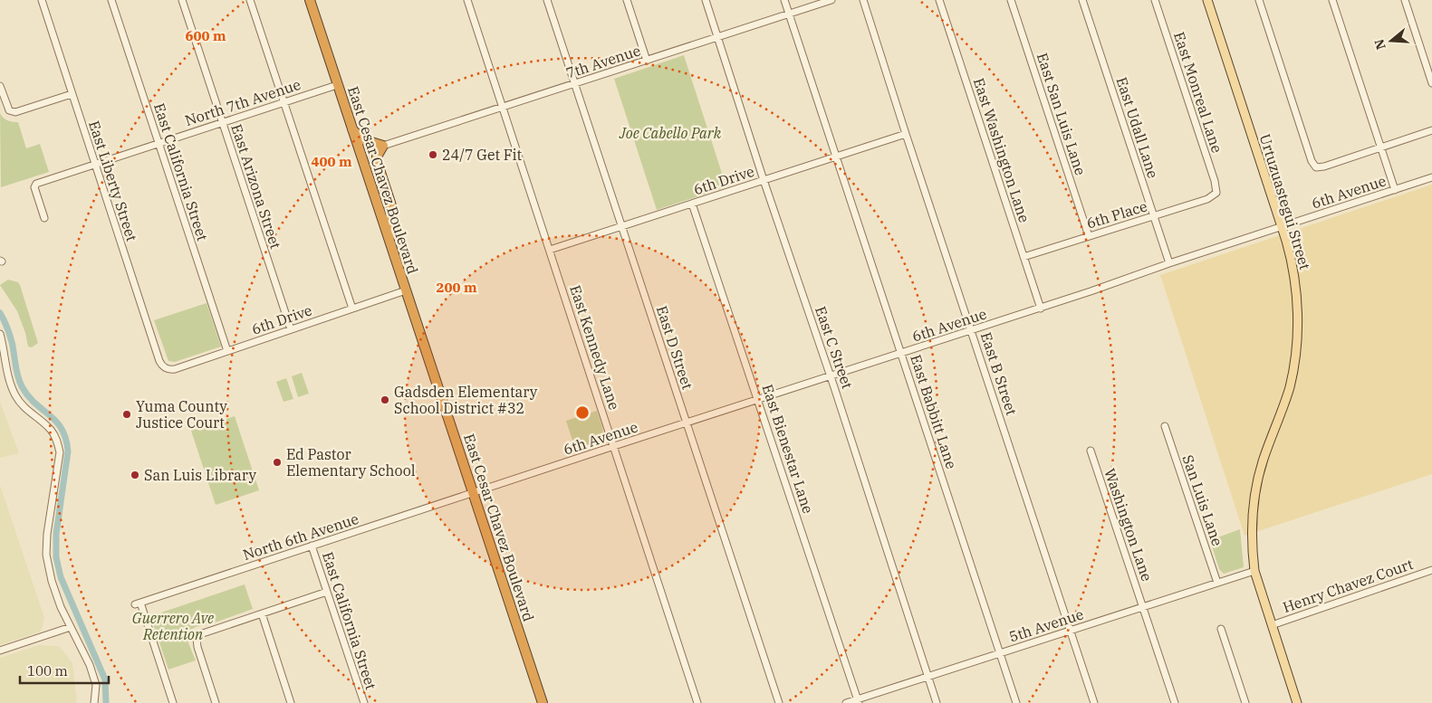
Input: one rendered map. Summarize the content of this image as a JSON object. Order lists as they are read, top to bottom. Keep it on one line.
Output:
{"streets":{"highway":["East Cesar Chavez Boulevard"],"main road":["Urtuzuastegui Street"],"street":["7th Avenue","East Monreal Lane","North 7th Avenue","East San Luis Lane","East Udall Lane","East Washington Lane","East California Street","6th Drive","East Liberty Street","East Arizona Street","6th Avenue","6th Place","East Kennedy Lane","East D Street","East C Street","East B Street","East Babbitt Lane","East Bienestar Lane","San Luis Lane","Washington Lane","North 6th Avenue","Henry Chavez Court","5th Avenue"]},"crossings":[["7th Avenue","East Kennedy Lane"],["7th Avenue","East D Street"],["7th Avenue","East C Street"],["7th Avenue","East Babbitt Lane"],["East Monreal Lane","6th Place"],["North 7th Avenue","East California Street"],["North 7th Avenue","East Cesar Chavez Boulevard"],["North 7th Avenue","East Liberty Street"],["North 7th Avenue","East Arizona Street"],["East San Luis Lane","6th Place"],["East Udall Lane","6th Avenue"],["East Udall Lane","6th Place"],["East Washington Lane","6th Avenue"],["East Washington Lane","6th Place"],["East California Street","6th Drive"],["East California Street","North 6th Avenue"],["East Cesar Chavez Boulevard","6th Drive"],["East Cesar Chavez Boulevard","6th Avenue"],["East Cesar Chavez Boulevard","North 6th Avenue"],["6th Drive","East Liberty Street"],["6th Drive","East Arizona Street"],["6th Drive","East Kennedy Lane"],["6th Drive","East D Street"],["6th Drive","East C Street"],["6th Drive","East B Street"],["6th Drive","East Babbitt Lane"],["6th Drive","East Bienestar Lane"],["6th Avenue","Urtuzuastegui Street"],["6th Avenue","East Kennedy Lane"],["6th Avenue","East D Street"],["6th Avenue","East C Street"],["6th Avenue","East B Street"],["6th Avenue","East Babbitt Lane"],["6th Avenue","East Bienestar Lane"],["6th Avenue","North 6th Avenue"],["Urtuzuastegui Street","Henry Chavez Court"],["Urtuzuastegui Street","5th Avenue"],["East C Street","5th Avenue"],["East B Street","5th Avenue"],["East Babbitt Lane","5th Avenue"],["East Bienestar Lane","5th Avenue"],["San Luis Lane","5th Avenue"],["Washington Lane","5th Avenue"]],"parks":["Joe Cabello Park","Guerrero Ave Retention"],"places":["24/7 Get Fit","Gadsden Elementary School District #32","Yuma County Justice Court","Ed Pastor Elementary School","San Luis Library"],"scale_bar":"100 m","north":"left","rings":["600 m","400 m","200 m"]}
